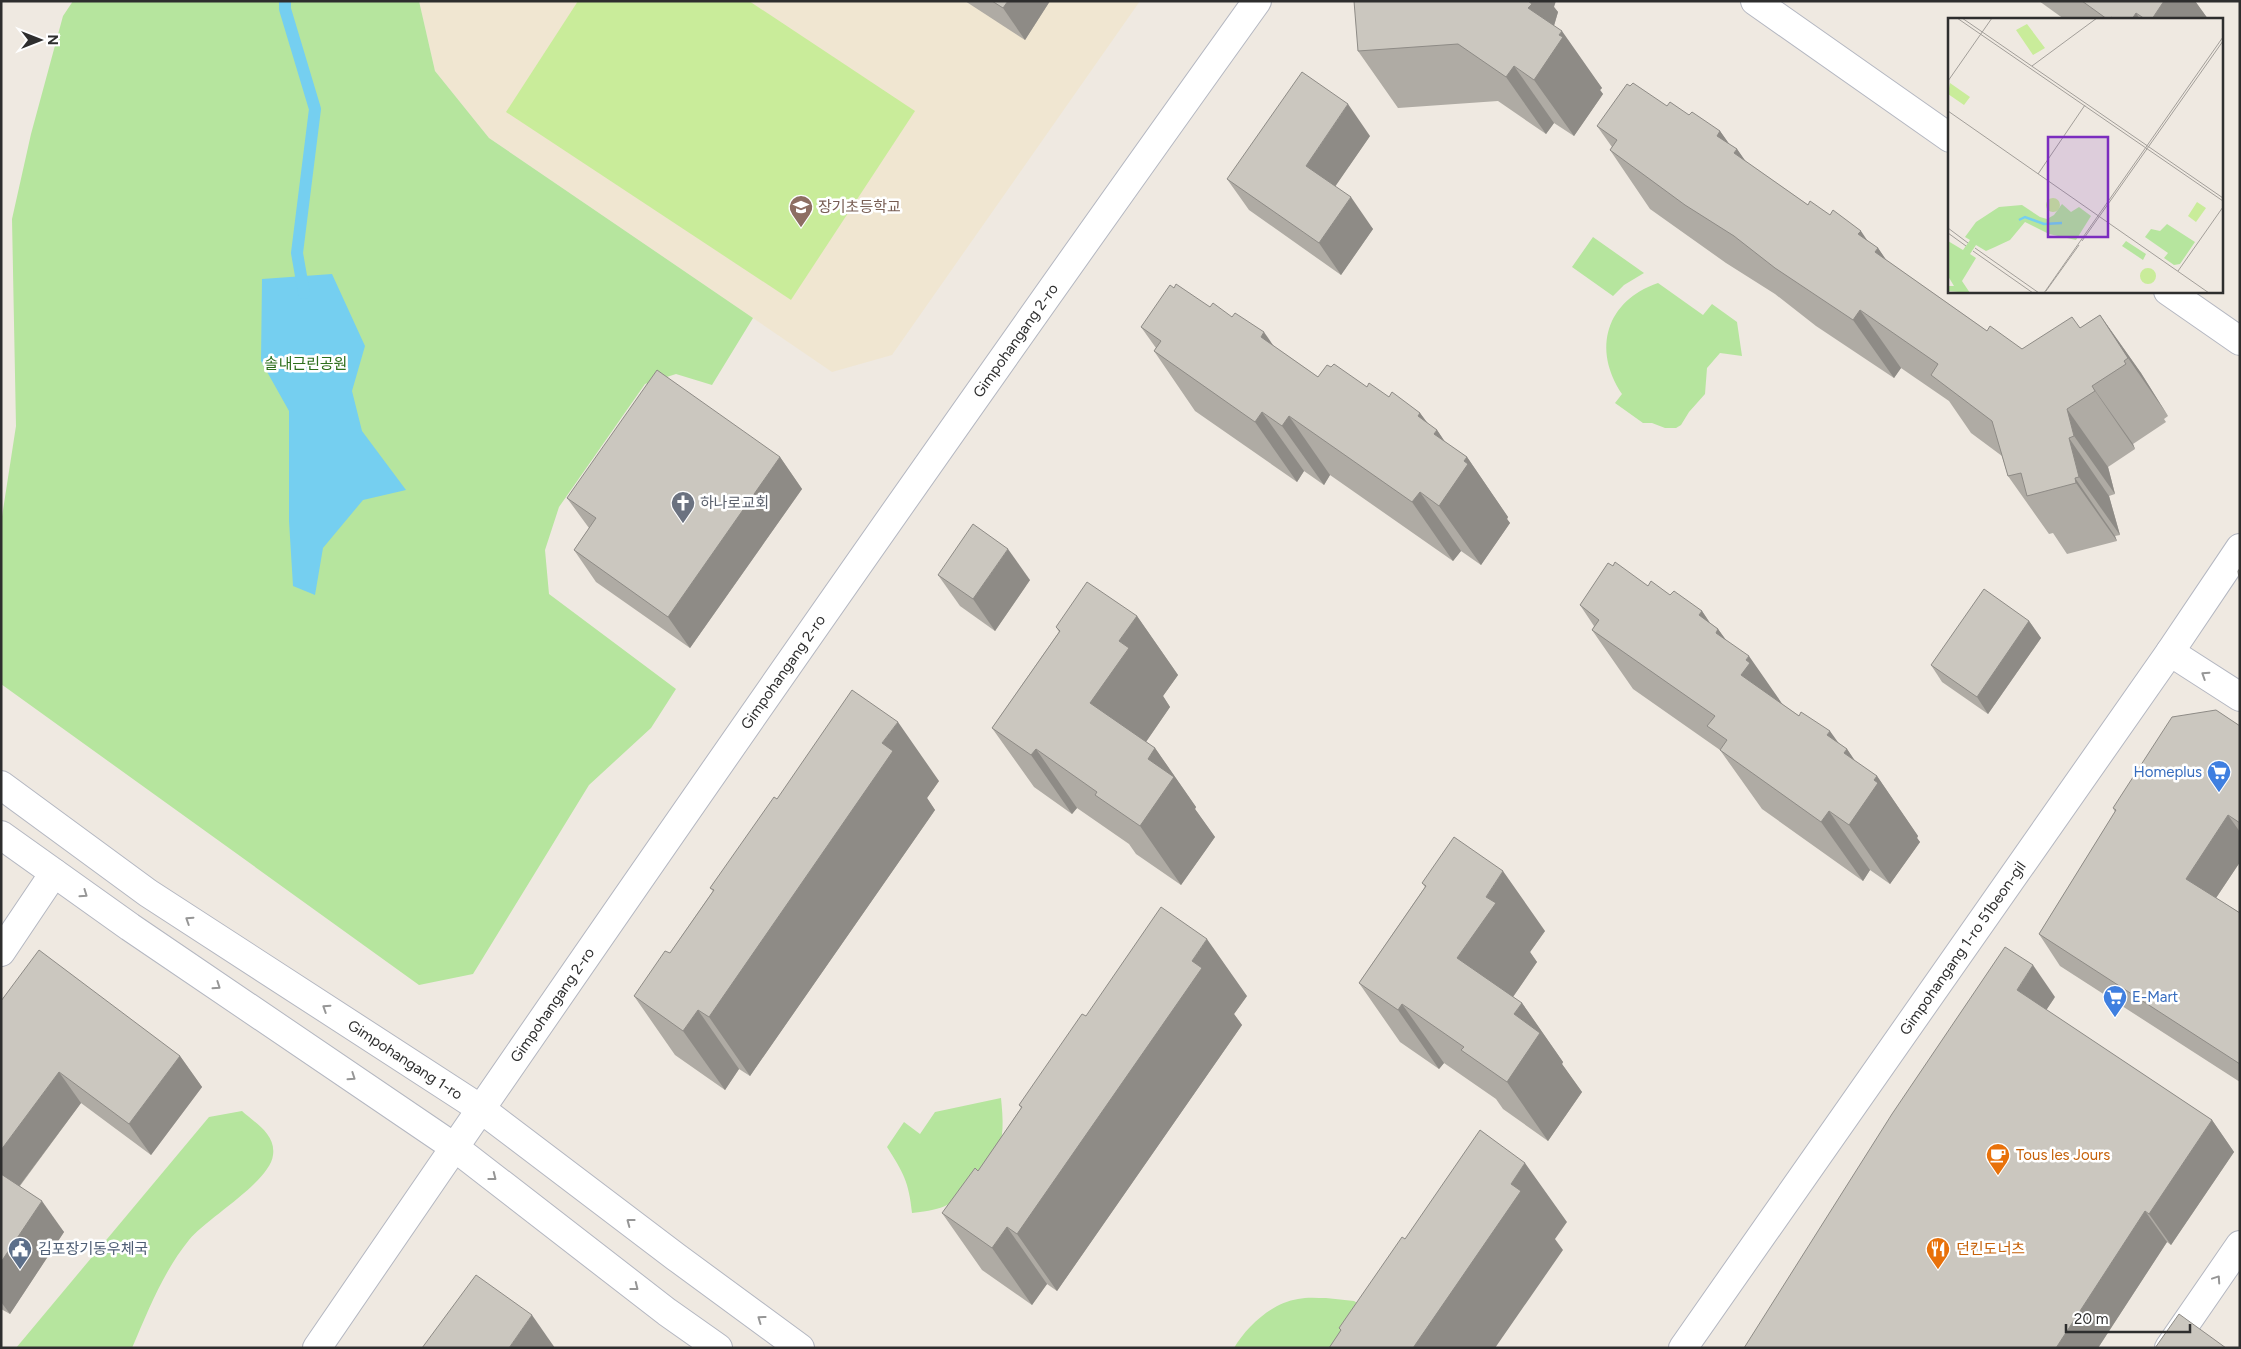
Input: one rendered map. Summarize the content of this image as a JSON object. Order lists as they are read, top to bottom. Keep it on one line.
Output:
{"streets":{"street":["Gimpohangang 2-ro","Gimpohangang 1-ro 51beon-gil","Gimpohangang 1-ro"]},"crossings":[["Gimpohangang 2-ro","Gimpohangang 1-ro"]],"parks":["솔내근린공원"],"places":{"school or university":["장기초등학교"],"church":["하나로교회"],"supermarket":["Homeplus","E-Mart"],"cafe":["Tous les Jours"],"public building":["김포장기동우체국"],"restaurant":["던킨도너츠"]},"scale_bar":"20 m","north":"right"}
